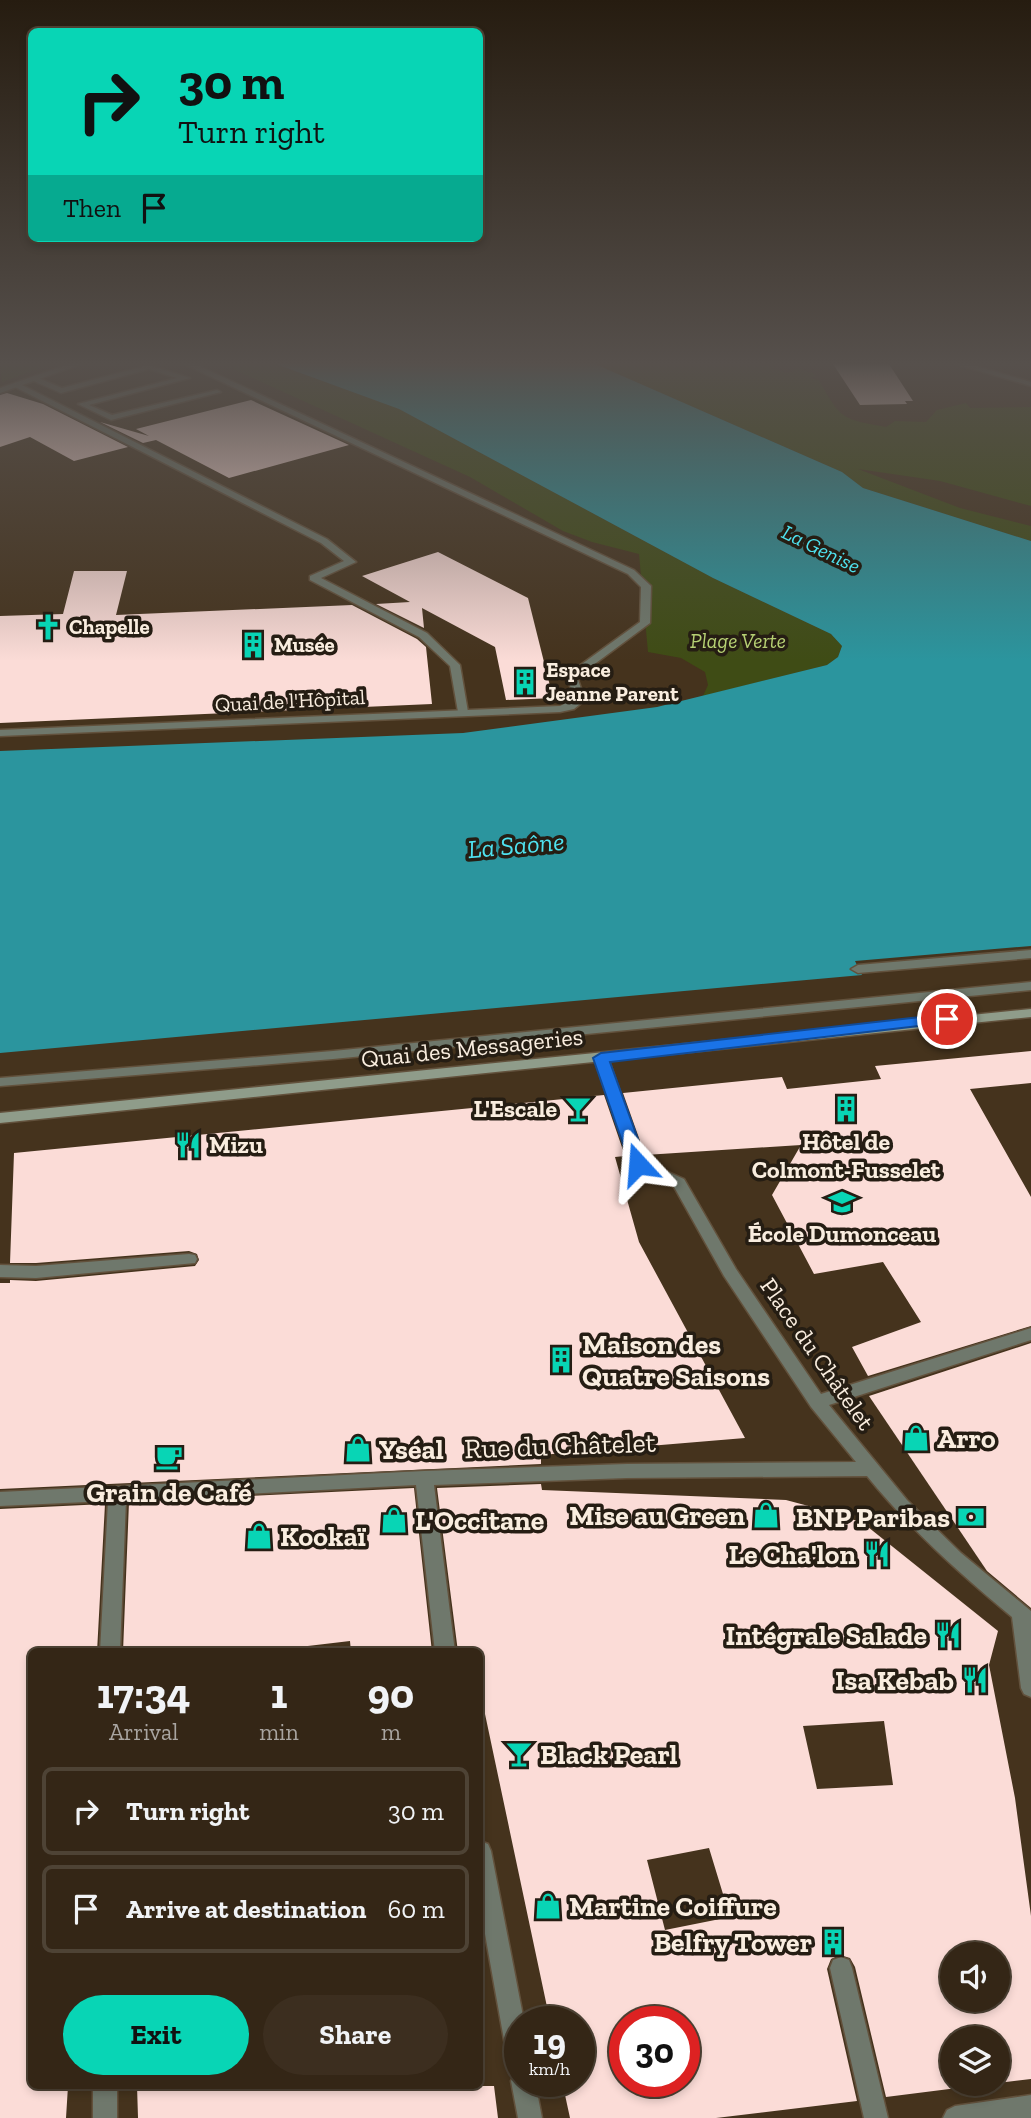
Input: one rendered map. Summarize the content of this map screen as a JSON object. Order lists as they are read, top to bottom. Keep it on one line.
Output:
{"streets":{"main road":["Quai des Messageries"],"street":["Quai de l'Hôpital","Place du Châtelet","Rue du Châtelet"]},"crossings":[["Quai des Messageries","Place du Châtelet"],["Place du Châtelet","Rue du Châtelet"]],"water":["La Genise","La Saône"],"parks":["Plage Verte"],"places":{"church":["Chapelle"],"building":["Musée","Espace Jeanne Parent","Hôtel de Colmont-Fusselet","Maison des Quatre Saisons","Belfry Tower"],"bar":["L'Escale","Black Pearl"],"restaurant":["Mizu","Le Cha'lon","Intégrale Salade","Isa Kebab"],"school or university":["École Dumonceau"],"shop":["Arro","Yséal","Mise au Green","L'Occitane","Kookaï","Martine Coiffure"],"cafe":["Grain de Café"],"bank":["BNP Paribas"]},"page":{"turn":["30 m","Turn right"],"then":"Then","eta":["17:34","Arrival","1","min","90","m"],"list":[{"name":"Turn right","value":"30 m"},{"name":"Arrive at destination","value":"60 m"}],"buttons":["Exit","Share"],"speed":"19 km/h","limit":"30"}}
